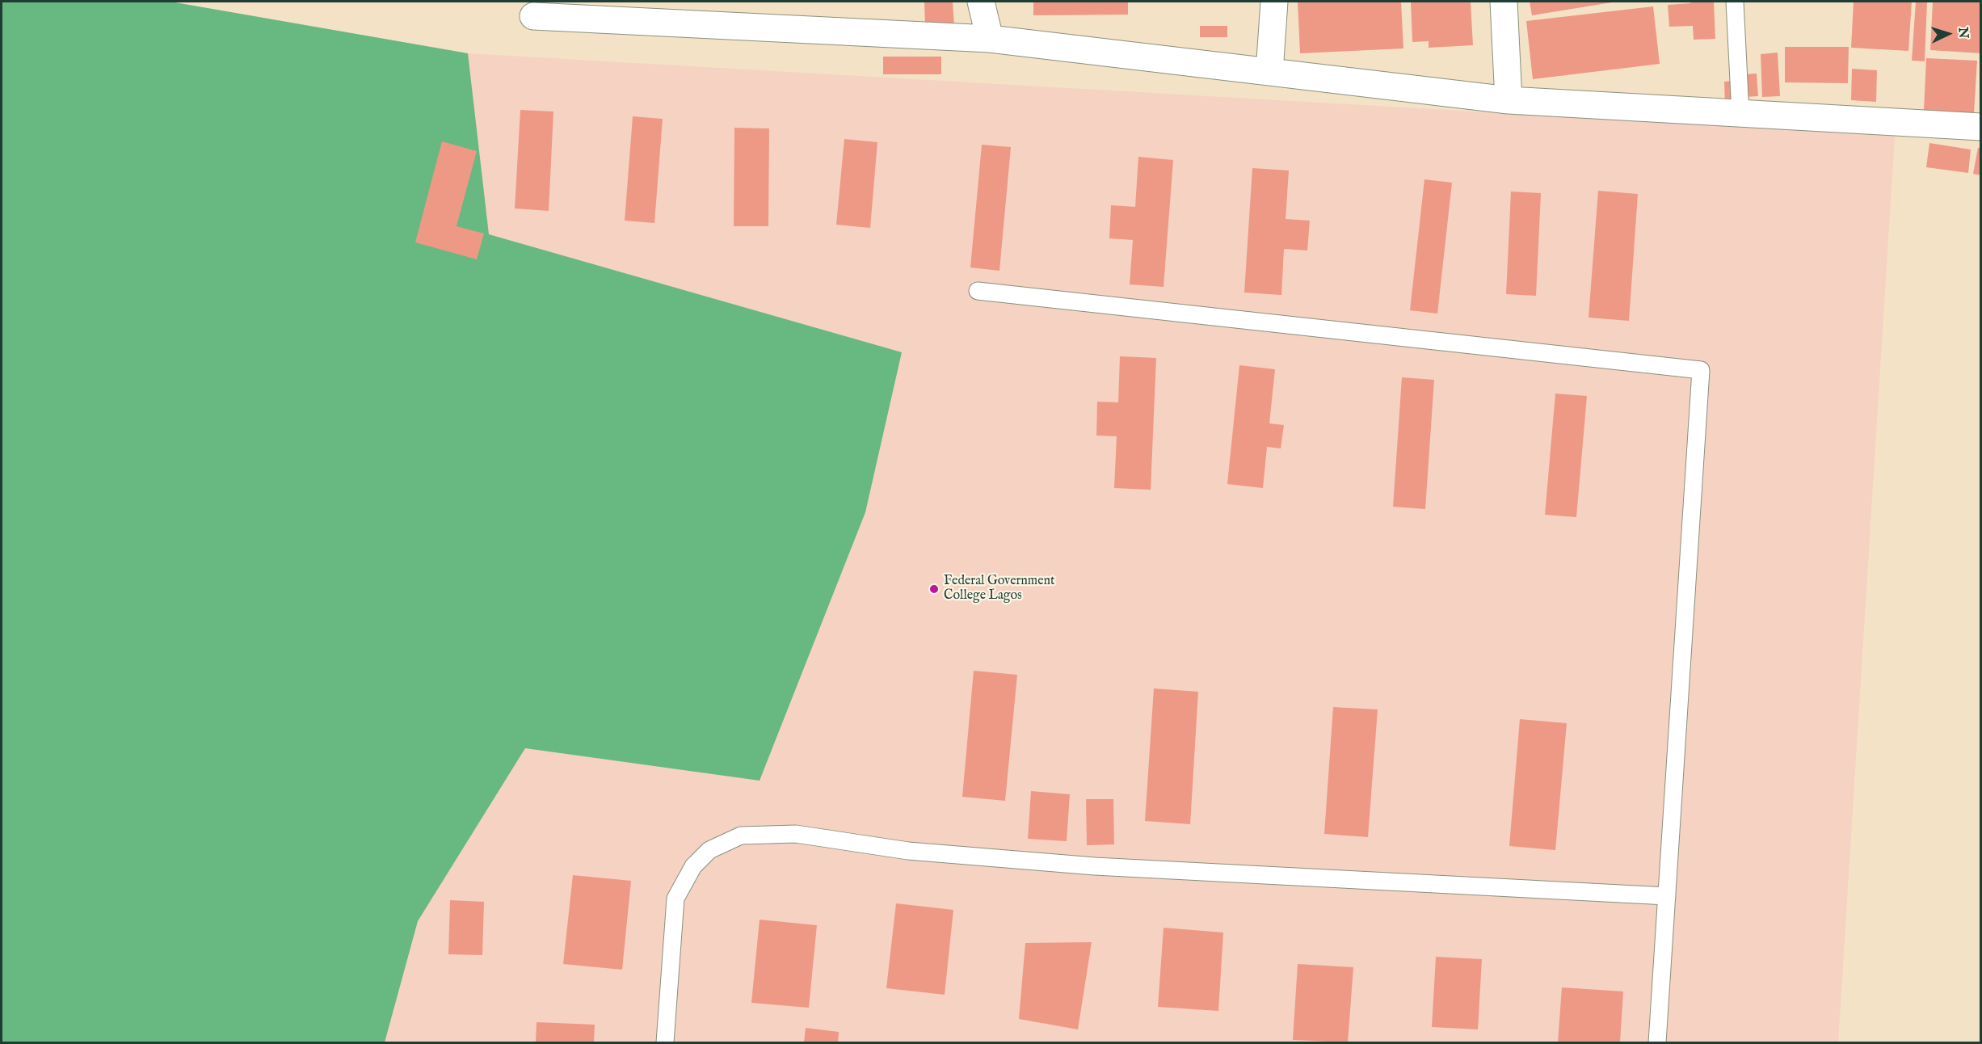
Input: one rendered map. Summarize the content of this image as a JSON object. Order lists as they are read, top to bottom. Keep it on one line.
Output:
{"places":["Federal Government College Lagos"],"north":"right"}
